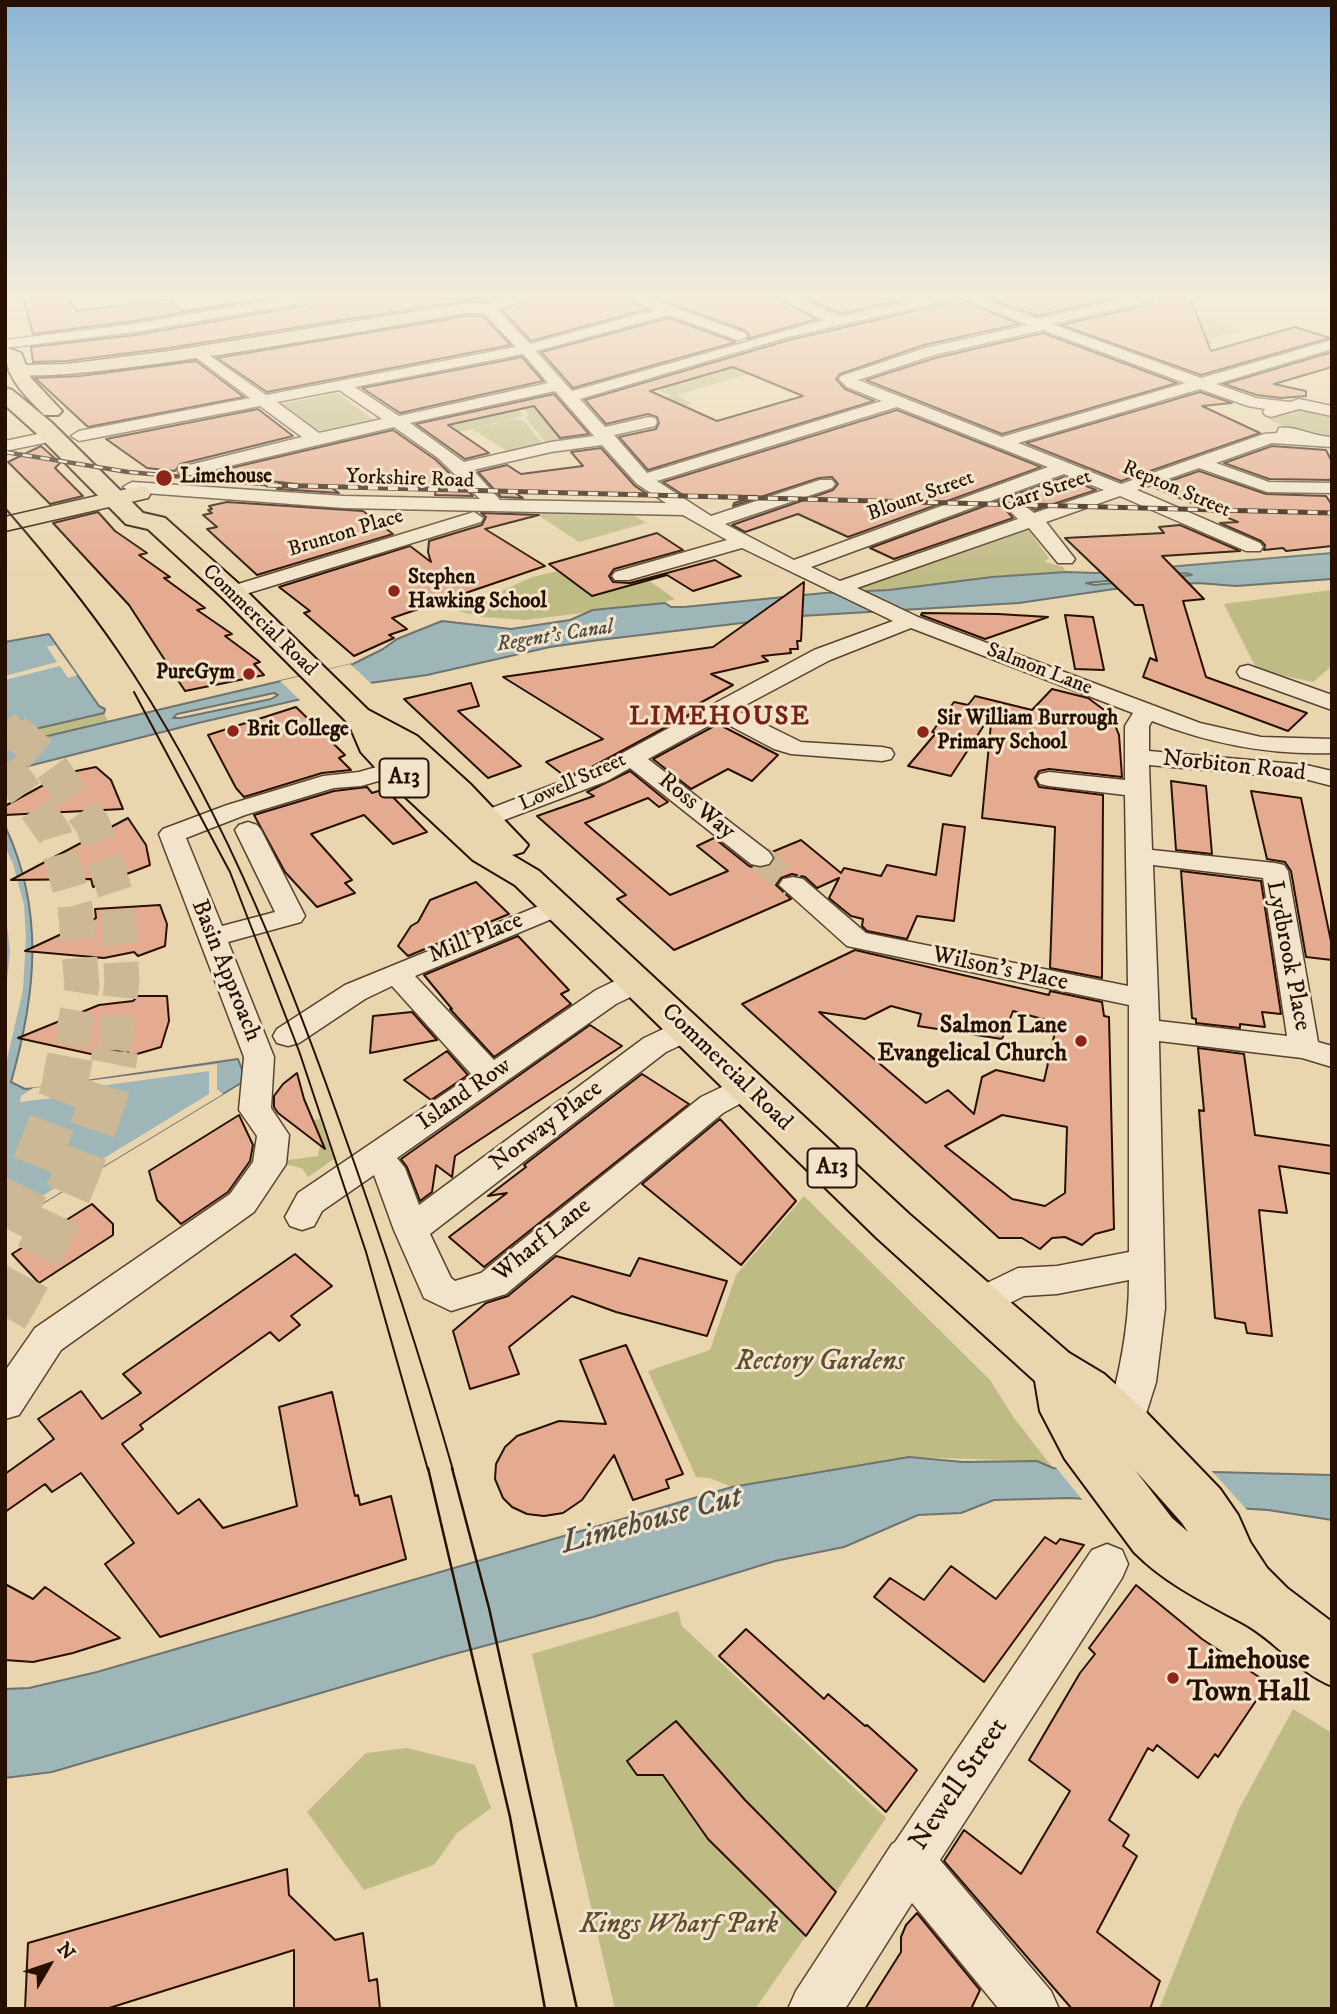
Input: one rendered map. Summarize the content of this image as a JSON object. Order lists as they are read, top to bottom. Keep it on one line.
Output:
{"streets":{"highway":["Commercial Road","A13"],"street":["Yorkshire Road","Repton Street","Carr Street","Blount Street","Brunton Place","Salmon Lane","Norbiton Road","Lowell Street","Ross Way","Mill Place","Lydbrook Place","Wilson's Place","Basin Approach","Island Row","Norway Place","Wharf Lane","Newell Street"]},"crossings":[["Yorkshire Road","Commercial Road"],["Yorkshire Road","Salmon Lane"],["Repton Street","Carr Street"],["Repton Street","Blount Street"],["Carr Street","Salmon Lane"],["Blount Street","Salmon Lane"],["Brunton Place","Commercial Road"],["Commercial Road","Lowell Street"],["Commercial Road","Mill Place"],["Commercial Road","Basin Approach"],["Commercial Road","Island Row"],["Commercial Road","Norway Place"],["Commercial Road","Wharf Lane"],["Salmon Lane","Lowell Street"],["Lowell Street","Ross Way"],["Mill Place","Island Row"],["Lydbrook Place","Wilson's Place"],["Norway Place","Wharf Lane"]],"districts":["LIMEHOUSE"],"water":["Regent's Canal","Limehouse Cut"],"parks":["Rectory Gardens","Kings Wharf Park"],"places":["Limehouse","Stephen Hawking School","PureGym","Brit College","Sir William Burrough Primary School","Salmon Lane Evangelical Church","Limehouse Town Hall"],"north":"top right"}
